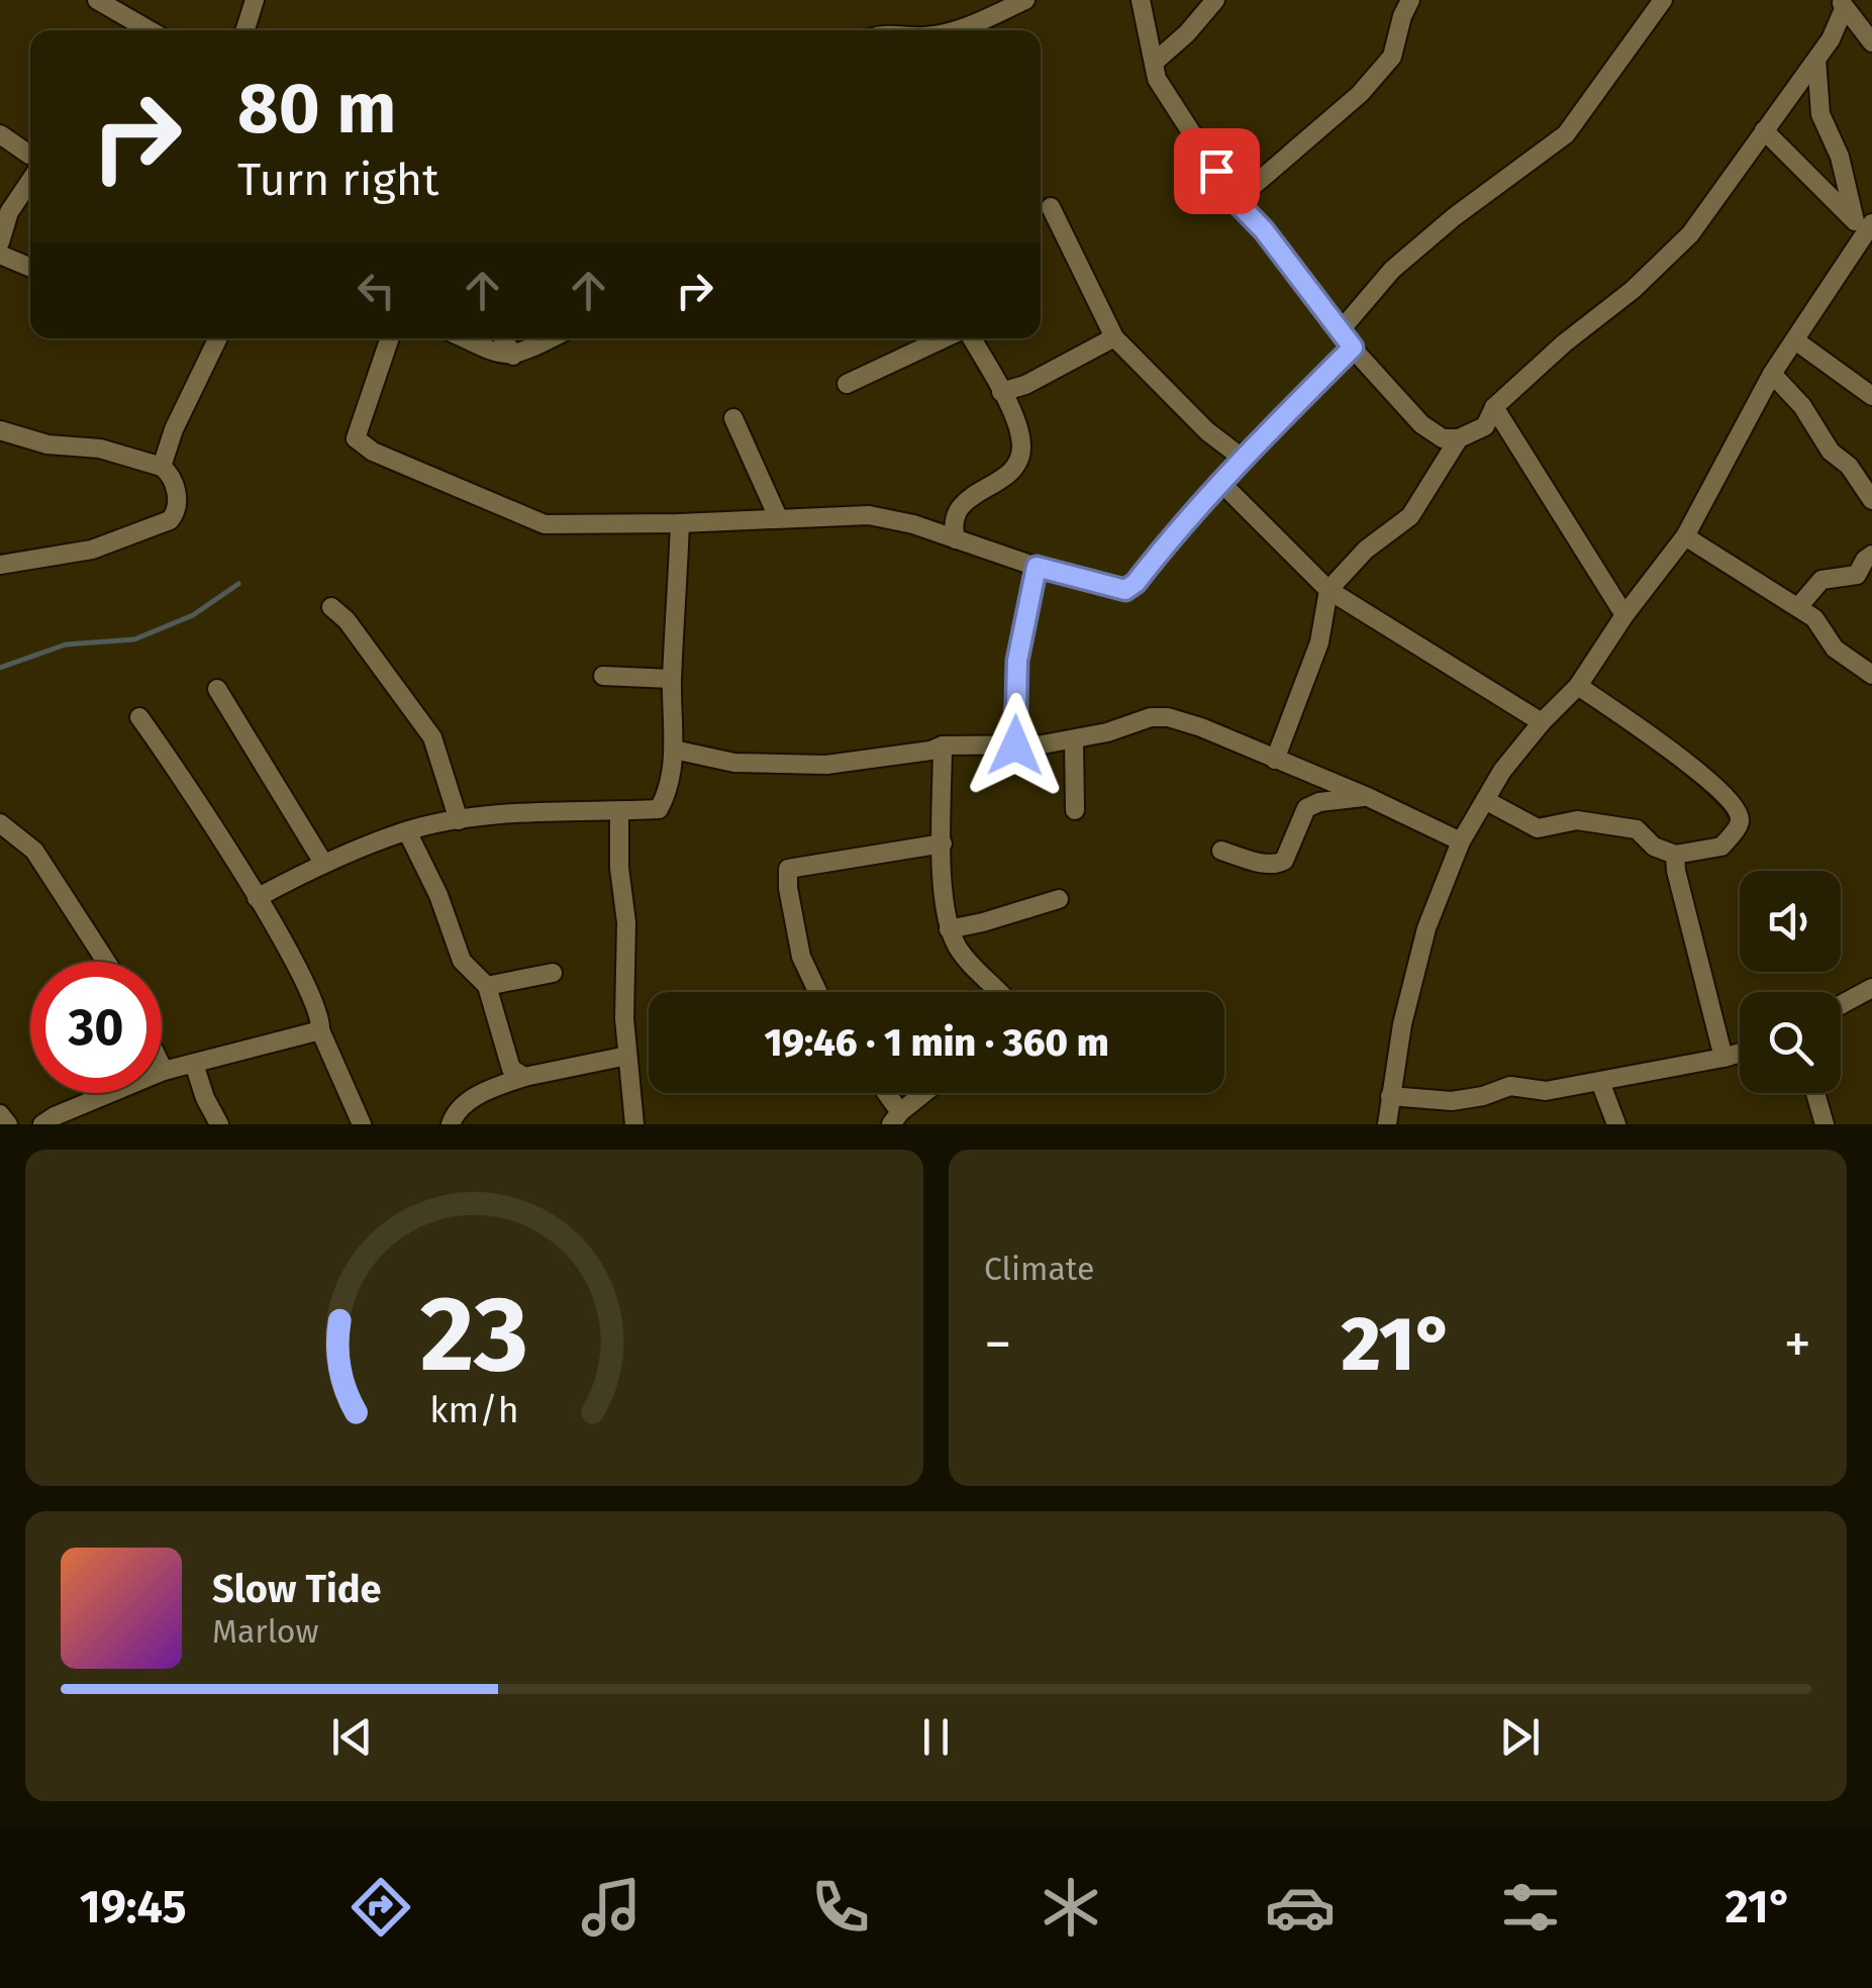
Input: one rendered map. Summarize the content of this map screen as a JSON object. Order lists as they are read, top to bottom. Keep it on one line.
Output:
{"page":{"turn":["80 m","Turn right"],"limit":"30","trip":"19:46 · 1 min · 360 m","tile":"Climate","heat":["−","21°","+"],"song":["Slow Tide","Marlow"],"tabs":["19:45","21°"],"gauge":["23","km/h"]}}
